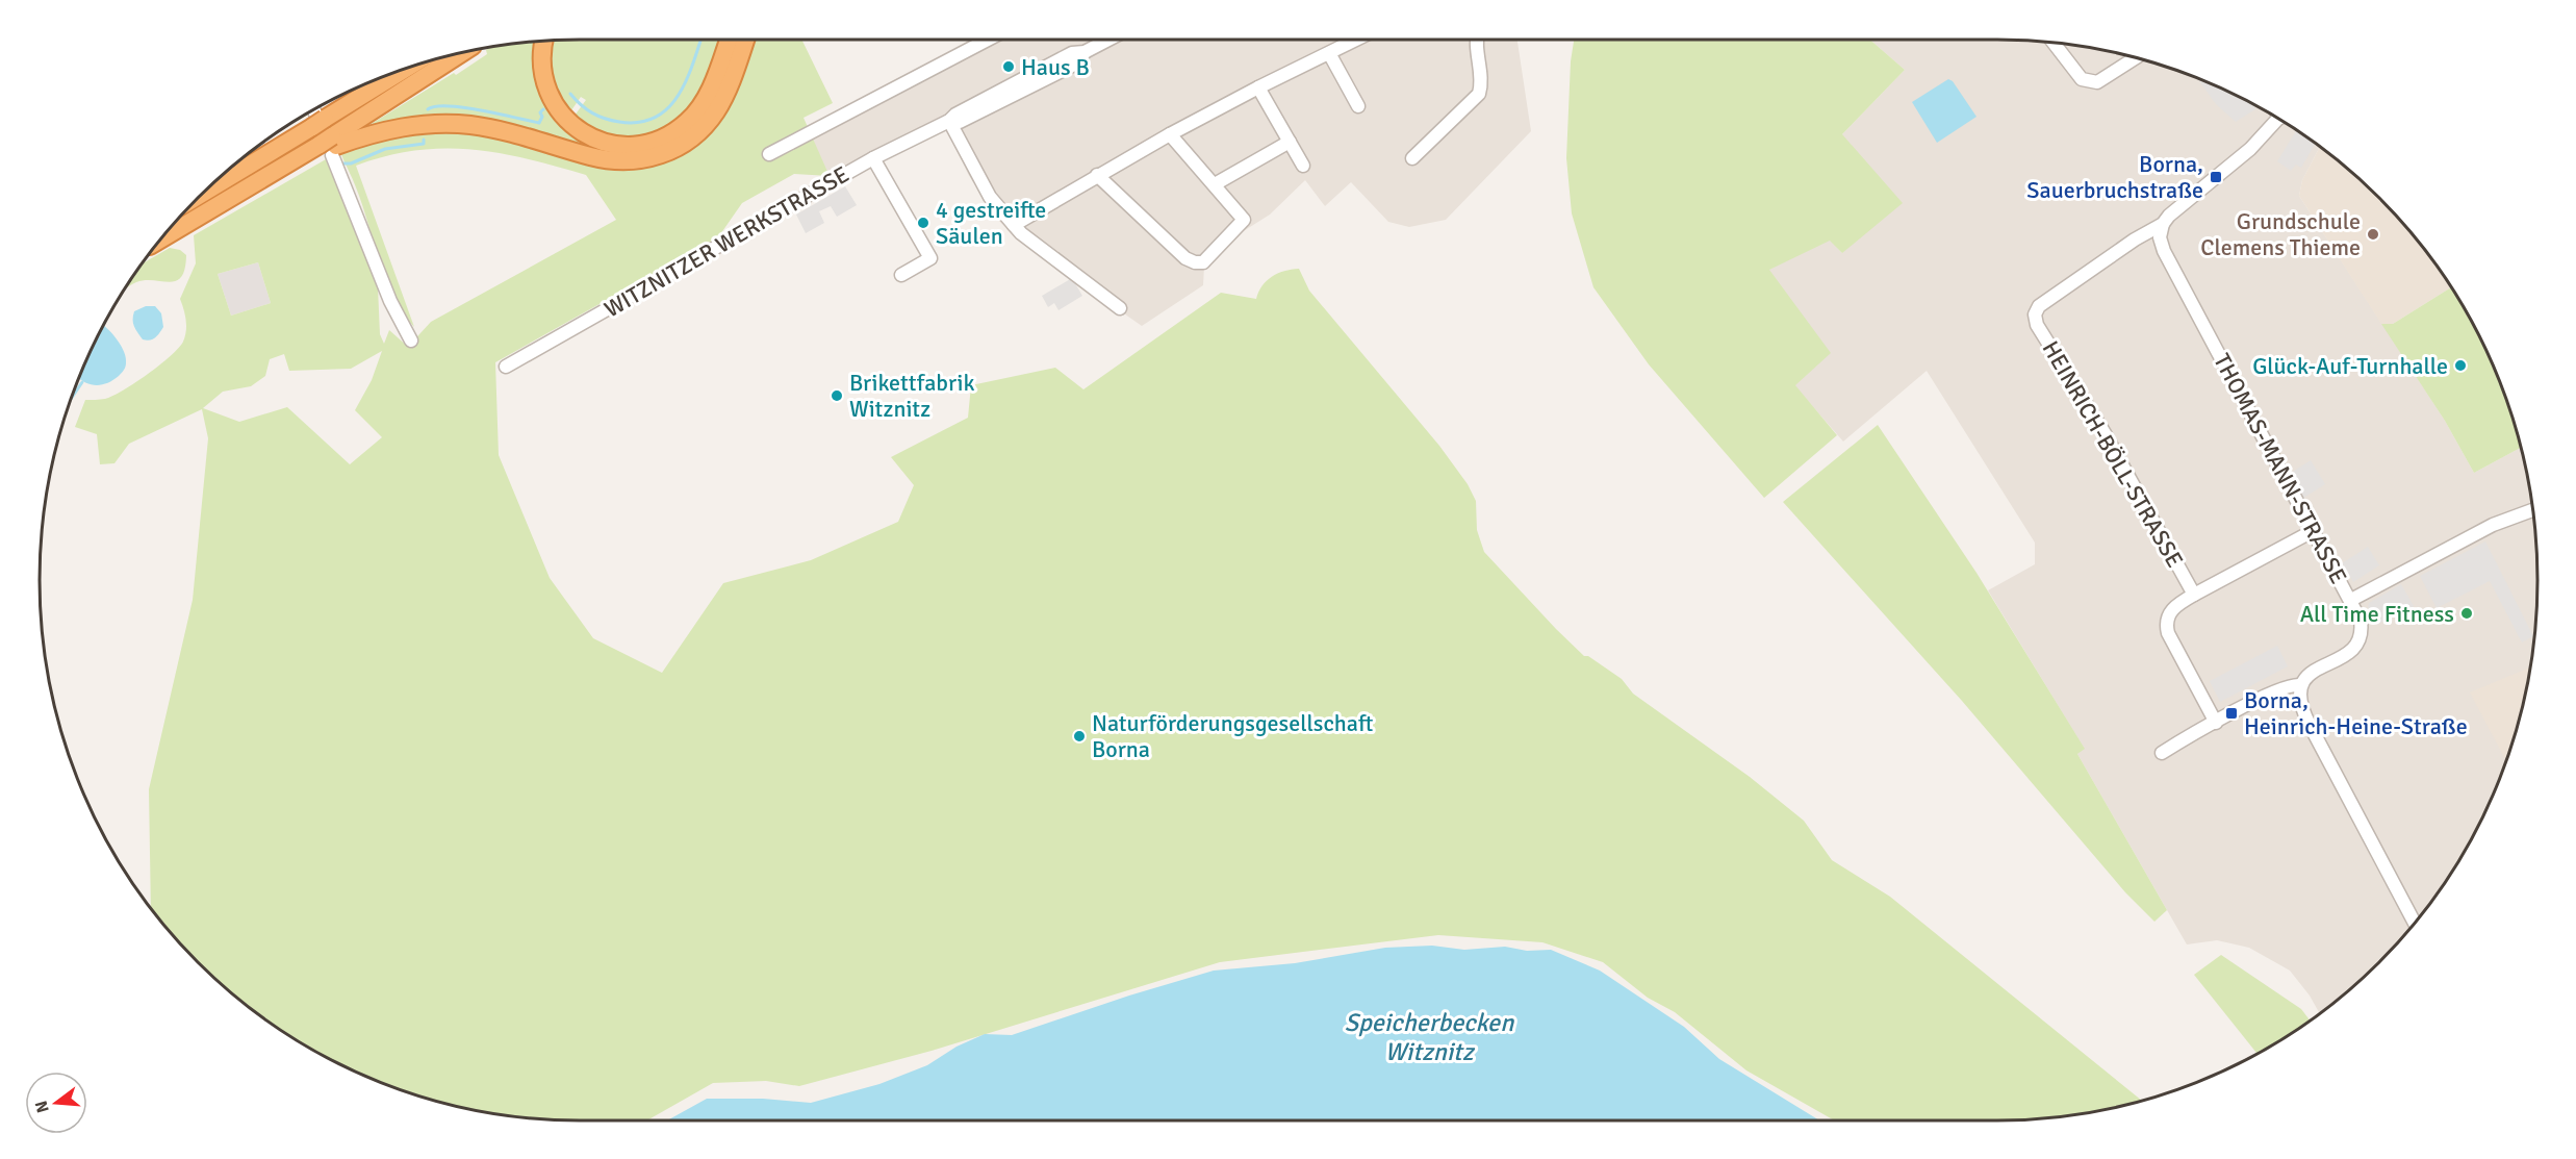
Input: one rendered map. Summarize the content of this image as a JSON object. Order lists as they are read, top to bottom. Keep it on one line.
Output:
{"streets":{"street":["WITZNITZER WERKSTRASSE","HEINRICH-BÖLL-STRASSE","THOMAS-MANN-STRASSE"]},"crossings":[["HEINRICH-BÖLL-STRASSE","THOMAS-MANN-STRASSE"]],"water":["Speicherbecken Witznitz"],"places":{"other":["Haus B","4 gestreifte Säulen","Grundschule Clemens Thieme","Glück-Auf-Turnhalle","Brikettfabrik Witznitz","All Time Fitness","Naturförderungsgesellschaft Borna"],"transit":["Borna, Sauerbruchstraße","Borna, Heinrich-Heine-Straße"]},"north":"left"}
